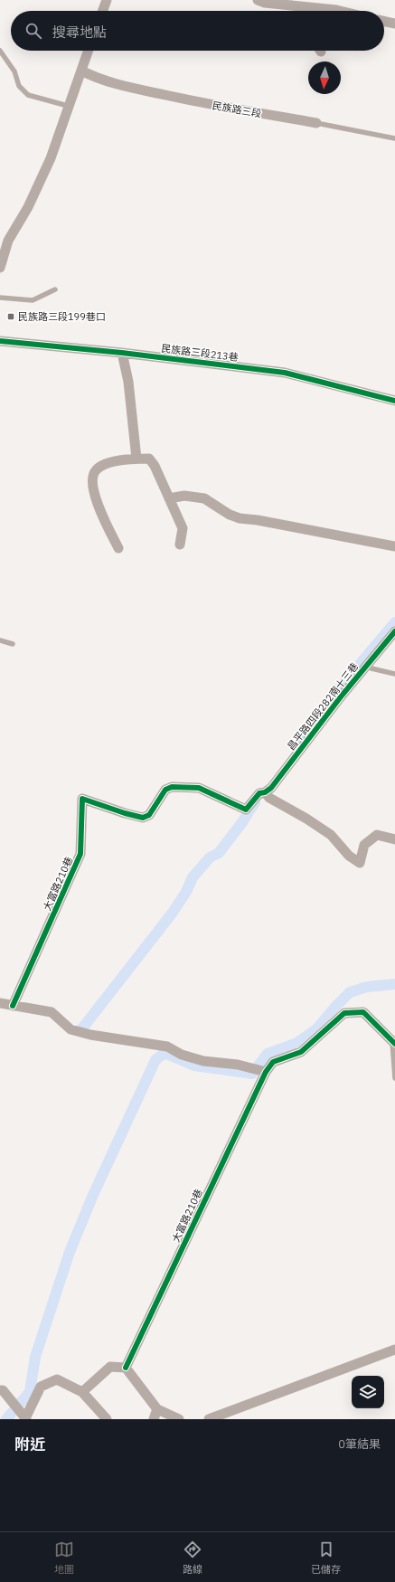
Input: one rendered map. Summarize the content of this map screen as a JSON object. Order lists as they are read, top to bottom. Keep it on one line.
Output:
{"streets":{"street":["民族路三段","民族路三段213巷","昌平路四段282南十三巷","大富路210巷"]},"crossings":[["昌平路四段282南十三巷","大富路210巷"]],"places":{"transit":["民族路三段199巷口"]},"north":"bottom","page":{"search":"搜尋地點","heading":["附近","0筆結果"],"nav":["地圖","路線","已儲存"]}}
